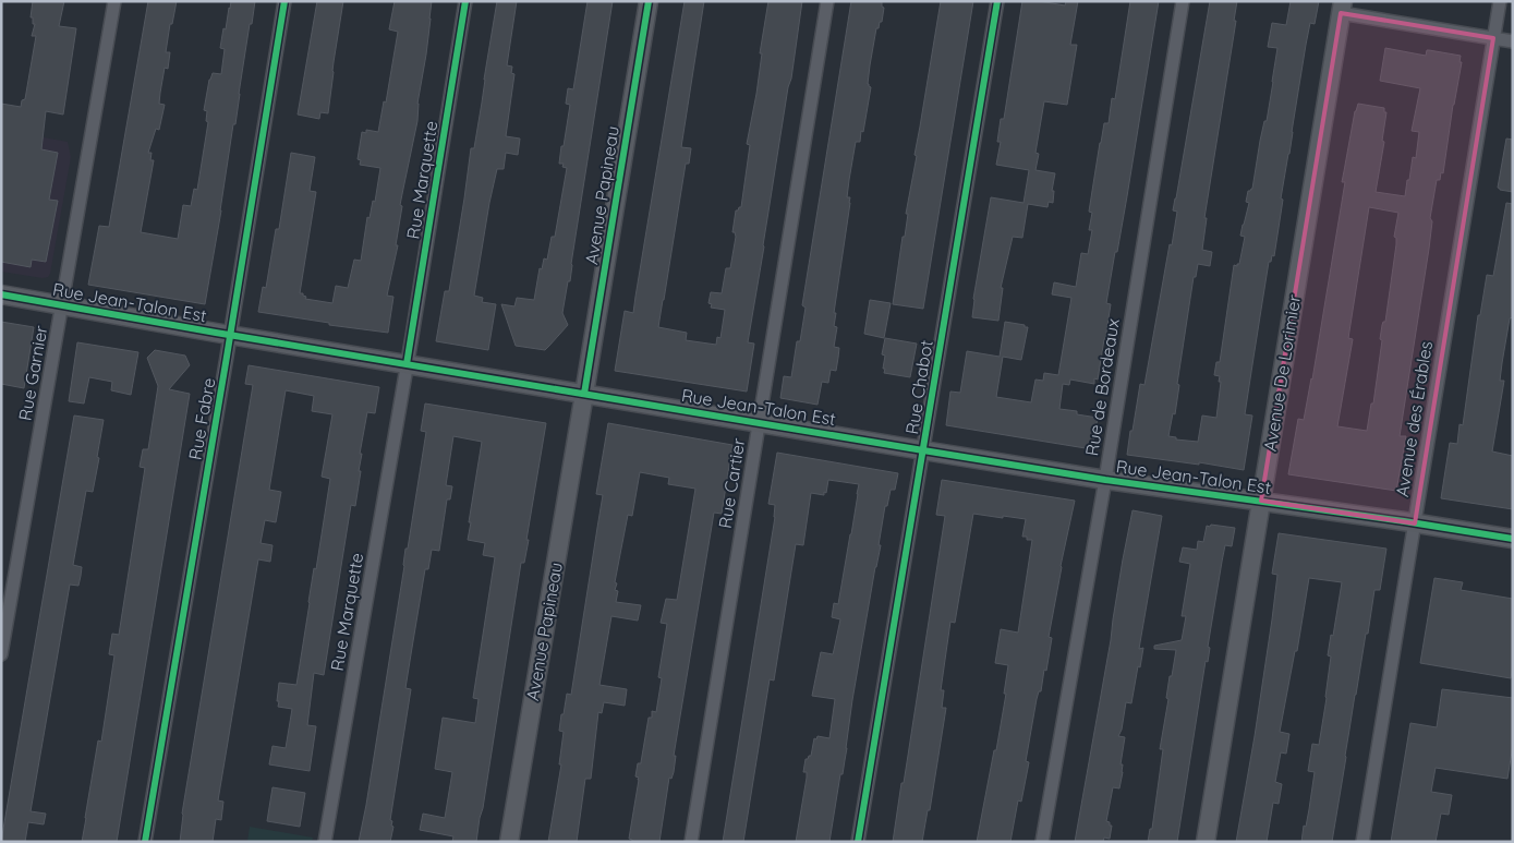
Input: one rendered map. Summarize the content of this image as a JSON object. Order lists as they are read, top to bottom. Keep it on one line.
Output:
{"streets":{"main road":["Avenue Papineau","Rue Jean-Talon Est","Avenue De Lorimier"],"street":["Rue Marquette","Rue Garnier","Rue Chabot","Rue de Bordeaux","Rue Fabre","Avenue des Érables","Rue Cartier"]},"crossings":[["Rue Marquette","Rue Jean-Talon Est"],["Avenue Papineau","Rue Jean-Talon Est"],["Rue Jean-Talon Est","Rue Garnier"],["Rue Jean-Talon Est","Avenue De Lorimier"],["Rue Jean-Talon Est","Rue Chabot"],["Rue Jean-Talon Est","Rue de Bordeaux"],["Rue Jean-Talon Est","Rue Fabre"],["Rue Jean-Talon Est","Avenue des Érables"],["Rue Jean-Talon Est","Rue Cartier"]]}
